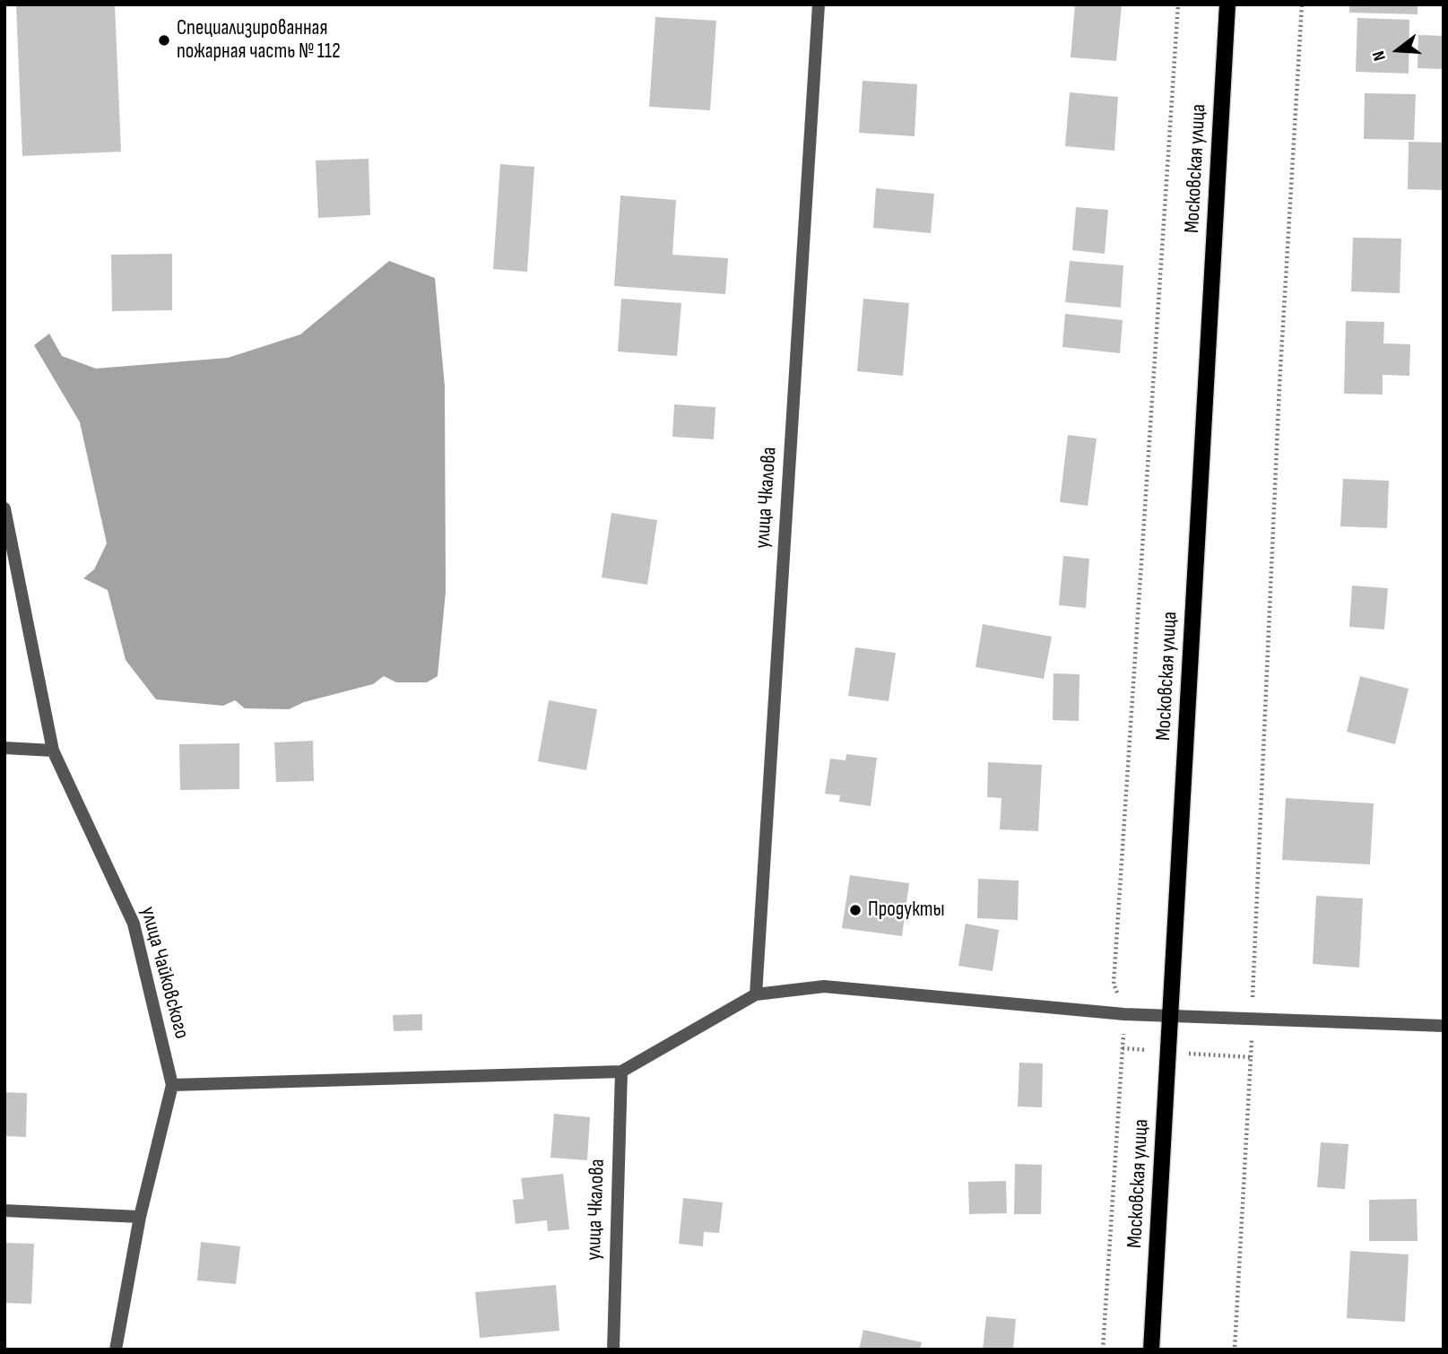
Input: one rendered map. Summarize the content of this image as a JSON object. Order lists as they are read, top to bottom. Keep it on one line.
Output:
{"streets":{"main road":["Московская улица"],"street":["улица Чкалова","улица Чайковского"]},"places":["Специализированная пожарная часть № 112","Продукты"],"north":"left"}
